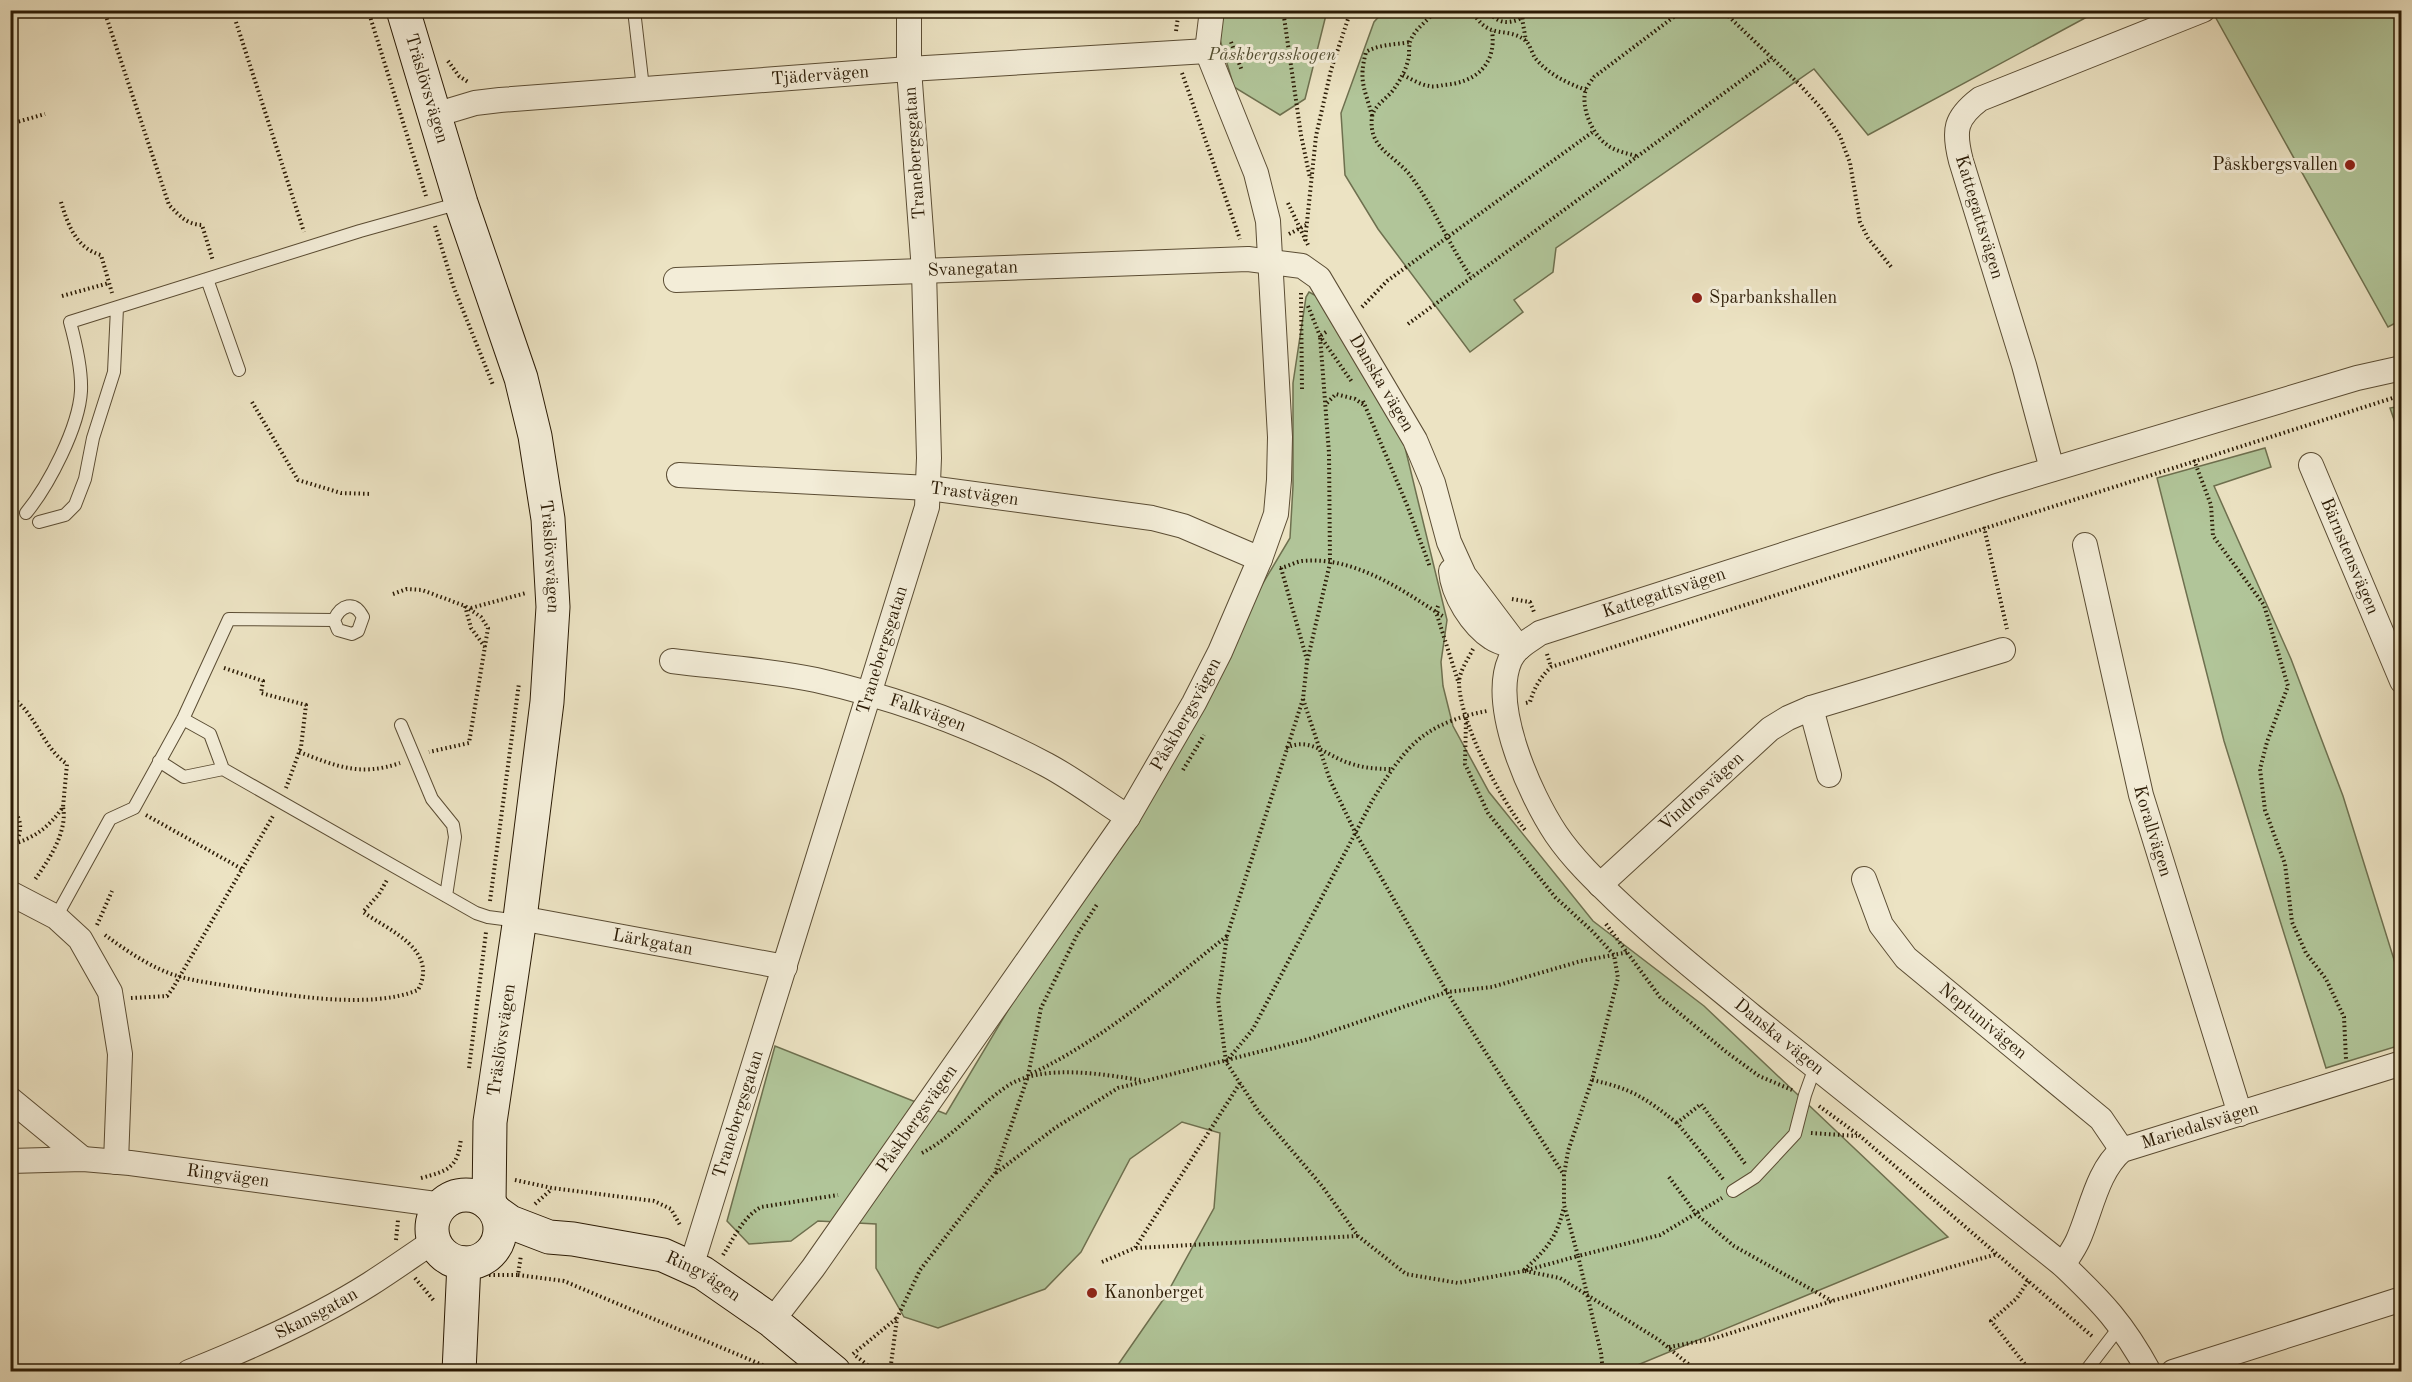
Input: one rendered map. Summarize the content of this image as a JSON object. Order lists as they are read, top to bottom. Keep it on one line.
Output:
{"streets":{"street":["Tjädervägen","Träslövsvägen","Tranebergsgatan","Kattegattsvägen","Svanegatan","Danska vägen","Trastvägen","Bärnstensvägen","Påskbergsvägen","Falkvägen","Vindrosvägen","Korallvägen","Lärkgatan","Neptunivägen","Mariedalsvägen","Ringvägen","Skansgatan"]},"crossings":[["Tjädervägen","Träslövsvägen"],["Tjädervägen","Tranebergsgatan"],["Tjädervägen","Påskbergsvägen"],["Träslövsvägen","Lärkgatan"],["Träslövsvägen","Ringvägen"],["Träslövsvägen","Skansgatan"],["Tranebergsgatan","Svanegatan"],["Tranebergsgatan","Trastvägen"],["Tranebergsgatan","Falkvägen"],["Tranebergsgatan","Lärkgatan"],["Tranebergsgatan","Ringvägen"],["Kattegattsvägen","Danska vägen"],["Svanegatan","Danska vägen"],["Svanegatan","Påskbergsvägen"],["Danska vägen","Påskbergsvägen"],["Danska vägen","Vindrosvägen"],["Danska vägen","Mariedalsvägen"],["Trastvägen","Påskbergsvägen"],["Påskbergsvägen","Falkvägen"],["Påskbergsvägen","Ringvägen"],["Korallvägen","Mariedalsvägen"],["Neptunivägen","Mariedalsvägen"],["Ringvägen","Skansgatan"]],"parks":["Påskbergsskogen"],"places":["Påskbergsvallen","Sparbankshallen","Kanonberget"]}
